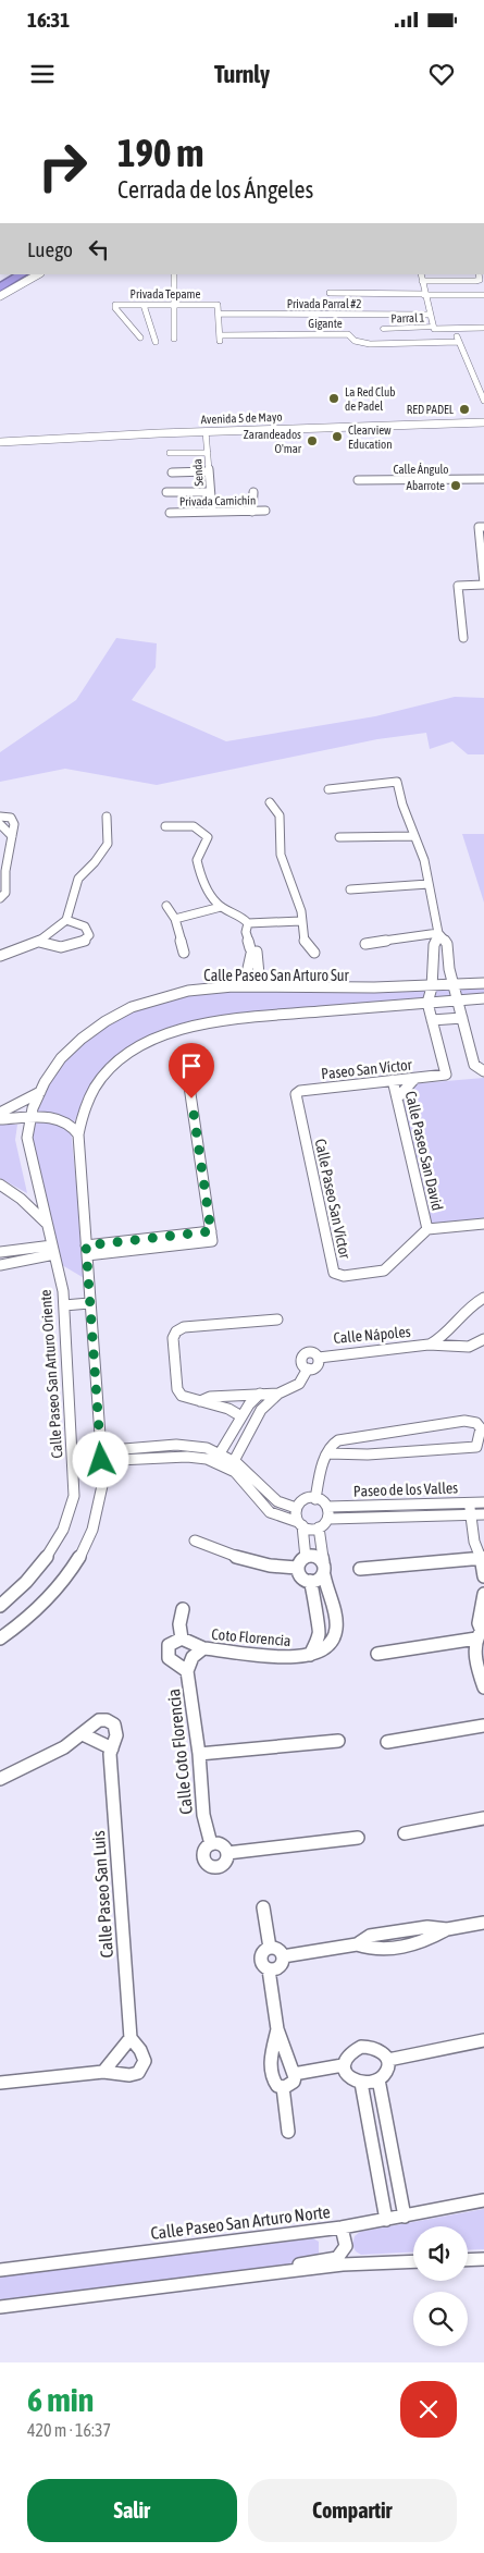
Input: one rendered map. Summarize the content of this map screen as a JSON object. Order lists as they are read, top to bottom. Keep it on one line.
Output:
{"streets":{"main road":["Avenida 5 de Mayo"],"street":["Privada Tepame","Privada Parral #2","Parral 1","Gigante","Calle Ángulo","Senda","Privada Camichín","Calle Paseo San Arturo Sur","Paseo San Víctor","Calle Paseo San David","Calle Paseo San Víctor","Calle Nápoles","Calle Paseo San Arturo Oriente","Paseo de los Valles","Coto Florencia","Calle Coto Florencia","Calle Paseo San Luis","Calle Paseo San Arturo Norte"]},"crossings":[["Privada Tepame","Privada Parral #2"],["Privada Tepame","Gigante"],["Privada Parral #2","Gigante"],["Avenida 5 de Mayo","Senda"],["Senda","Privada Camichín"],["Calle Paseo San Arturo Sur","Calle Paseo San Arturo Oriente"],["Paseo San Víctor","Calle Paseo San David"],["Paseo San Víctor","Calle Paseo San Víctor"],["Calle Paseo San David","Calle Paseo San Víctor"],["Coto Florencia","Calle Coto Florencia"]],"places":["La Red Club de Padel","RED PADEL","Clearview Education","Zarandeados O'mar","Abarrote"],"page":{"status":"16:31","header":"Turnly","turn":["190 m","Cerrada de los Ángeles"],"then":"Luego","heading":["6 min","420 m · 16:37"],"buttons":["Salir","Compartir"]}}
